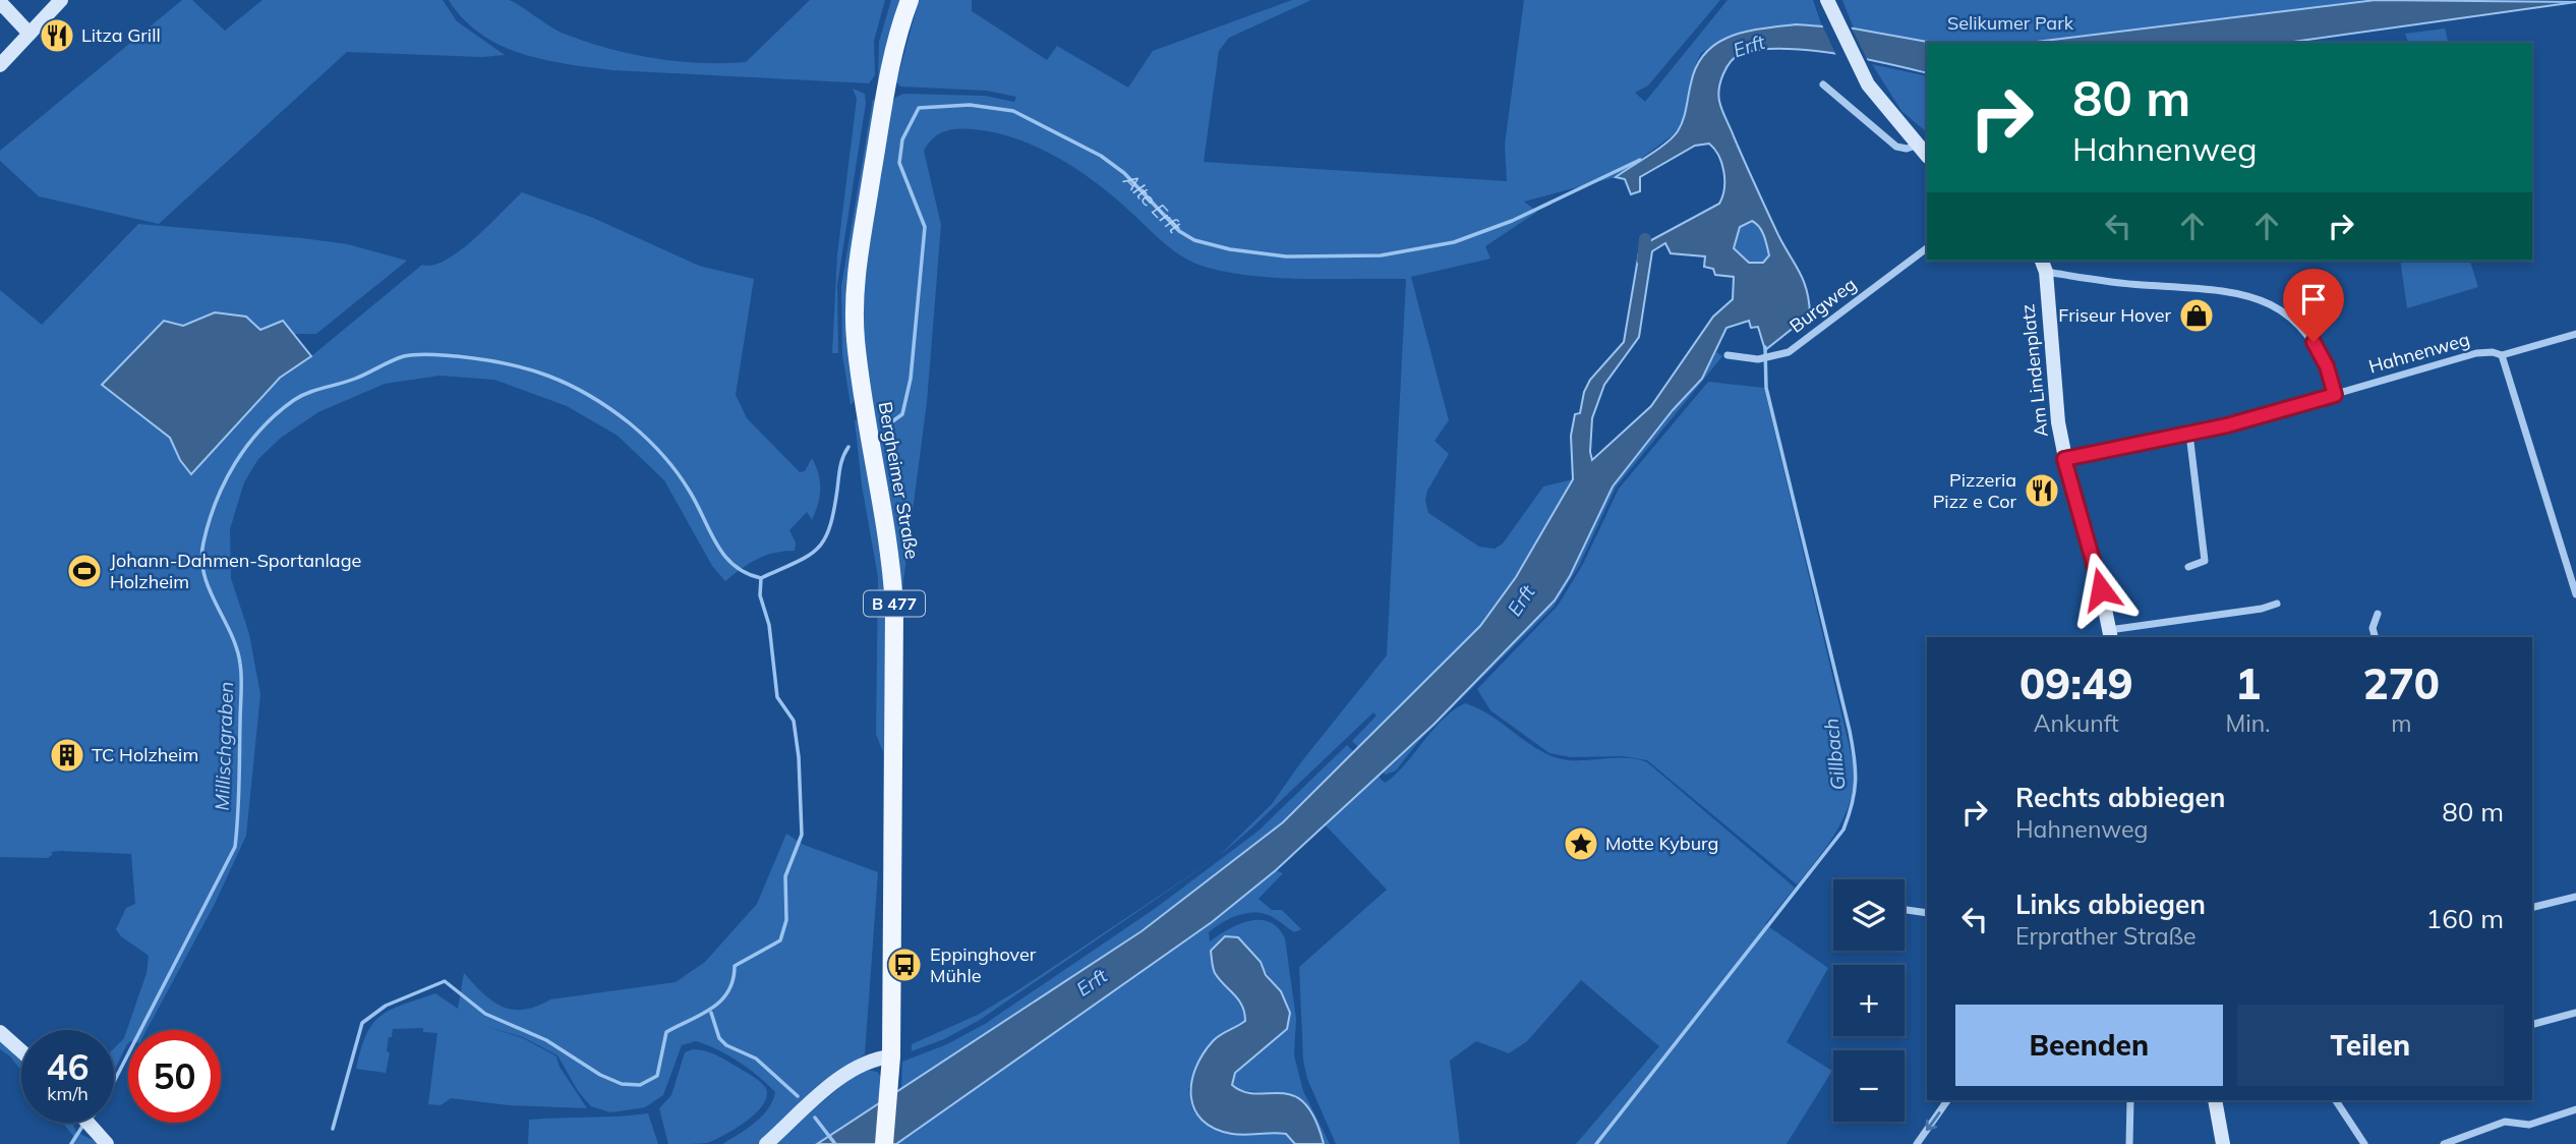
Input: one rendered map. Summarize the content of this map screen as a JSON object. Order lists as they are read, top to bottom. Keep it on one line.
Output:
{"streets":{"main road":["Am Lindenplatz","Bergheimer Straße","B 477"],"street":["Burgweg","Hahnenweg"]},"crossings":[["Hahnenweg","Am Lindenplatz"]],"water":["Erft","Alte Erft","Millischgraben","Gillbach"],"parks":["Selikumer Park"],"places":{"restaurant":["Litza Grill","Pizzeria Pizz e Cor"],"shop":["Friseur Hover"],"sports":["Johann-Dahmen-Sportanlage Holzheim"],"building":["TC Holzheim"],"place":["Motte Kyburg"],"bus stop":["Eppinghover Mühle"]},"page":{"turn":["80 m","Hahnenweg"],"eta":["09:49","Ankunft","1","Min.","270","m"],"list":[{"name":"Rechts abbiegen","note":"Hahnenweg","value":"80 m"},{"name":"Links abbiegen","note":"Erprather Straße","value":"160 m"}],"map_buttons":["+","−"],"buttons":["Beenden","Teilen"],"speed":"46 km/h","limit":"50"}}
